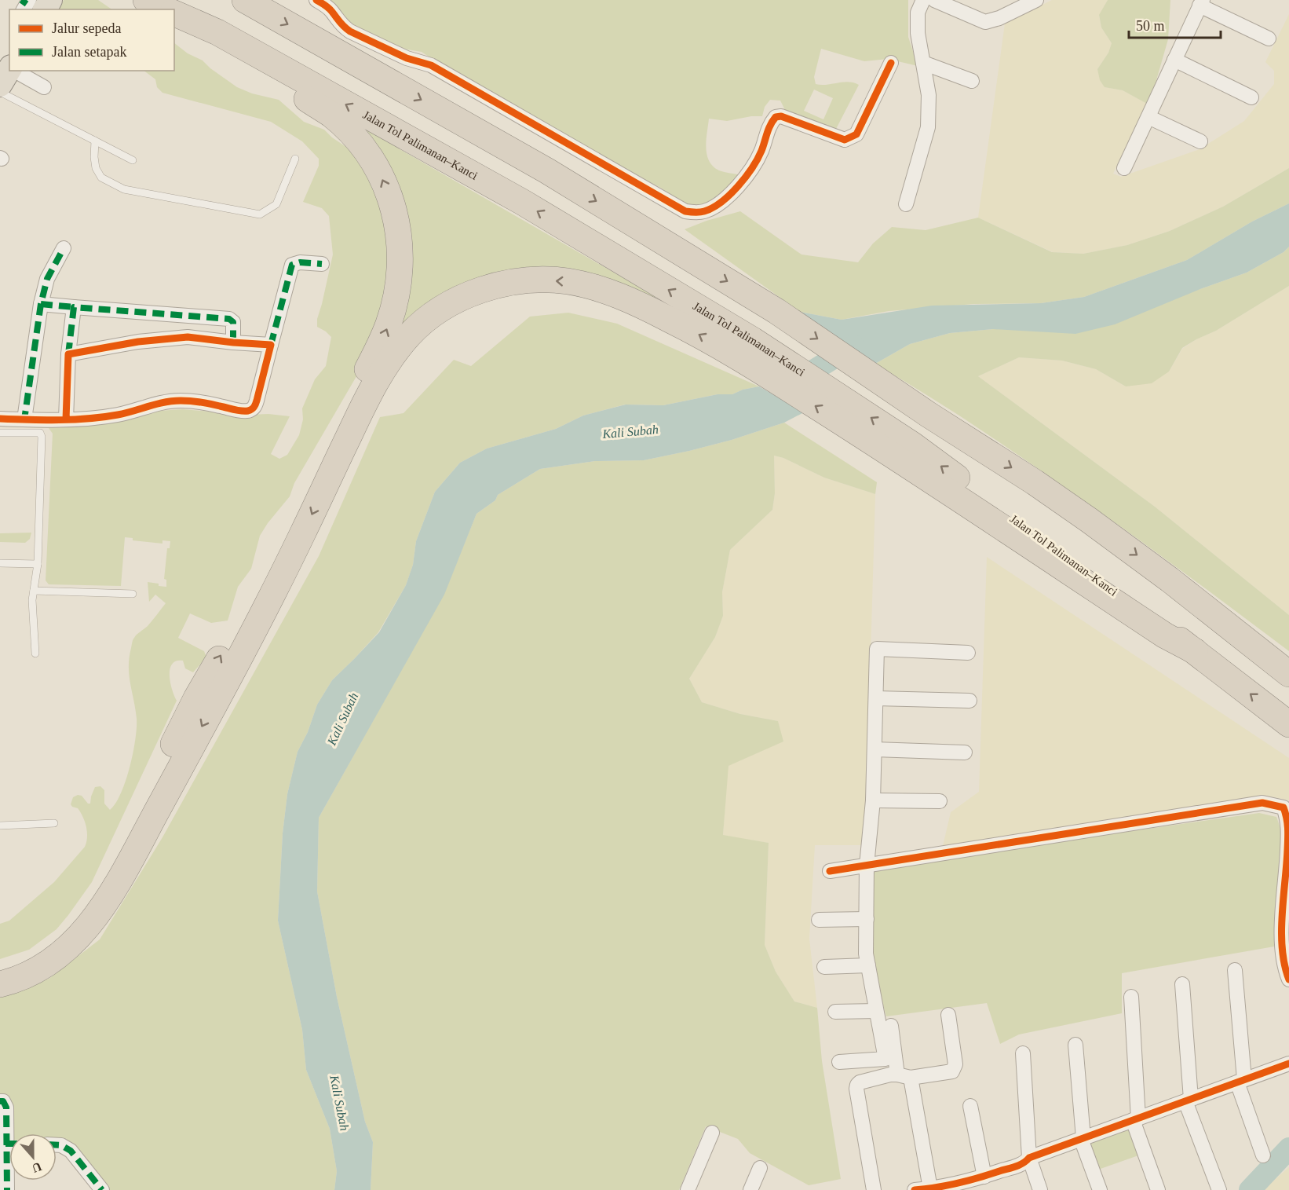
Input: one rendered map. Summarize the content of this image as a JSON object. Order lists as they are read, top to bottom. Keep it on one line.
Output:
{"streets":{"highway":["Jalan Tol Palimanan–Kanci"]},"water":["Kali Subah"],"legend":["Jalur sepeda","Jalan setapak"],"scale_bar":"50 m","north":"bottom"}
